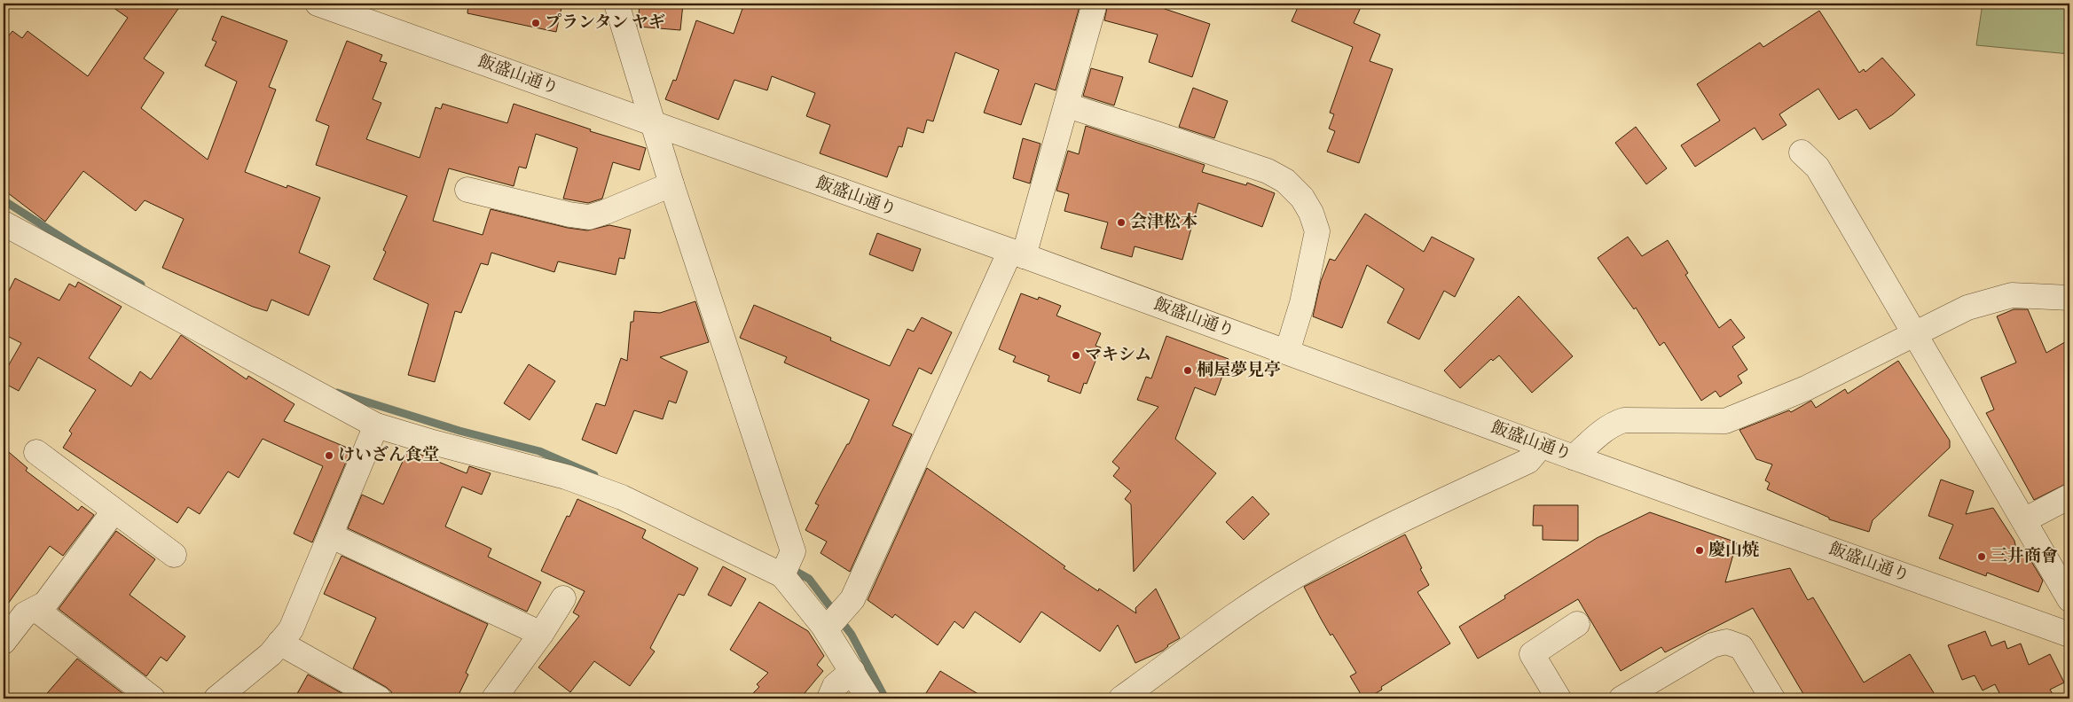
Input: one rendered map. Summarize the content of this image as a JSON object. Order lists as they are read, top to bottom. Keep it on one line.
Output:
{"streets":{"street":["飯盛山通り"]},"places":["プランタン ヤギ","会津松本","マキシム","桐屋夢見亭","けいざん食堂","慶山焼","三井商會"]}
